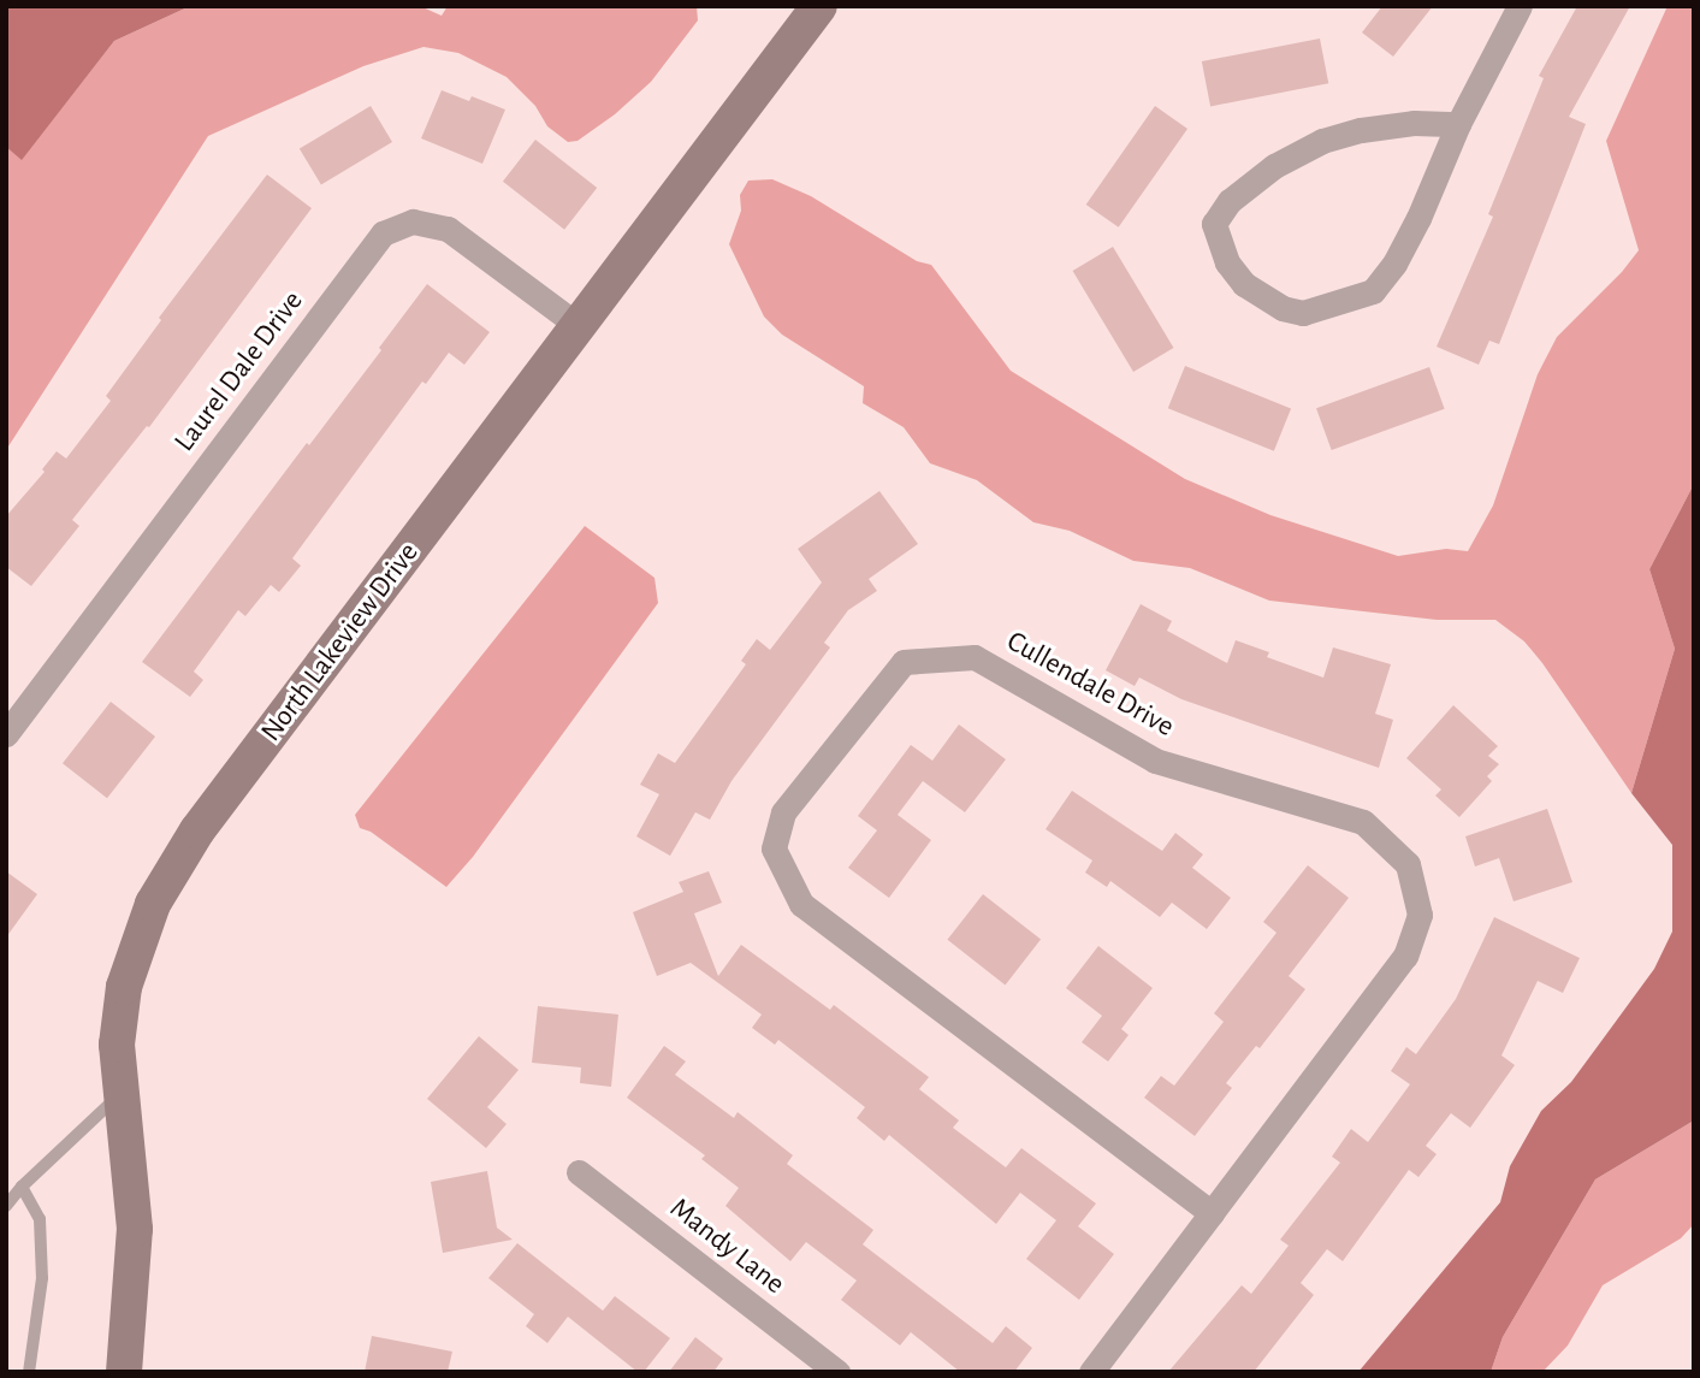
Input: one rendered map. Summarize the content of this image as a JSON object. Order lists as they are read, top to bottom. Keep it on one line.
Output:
{"streets":{"street":["Laurel Dale Drive","North Lakeview Drive","Cullendale Drive","Mandy Lane"]},"crossings":[["Laurel Dale Drive","North Lakeview Drive"]]}
